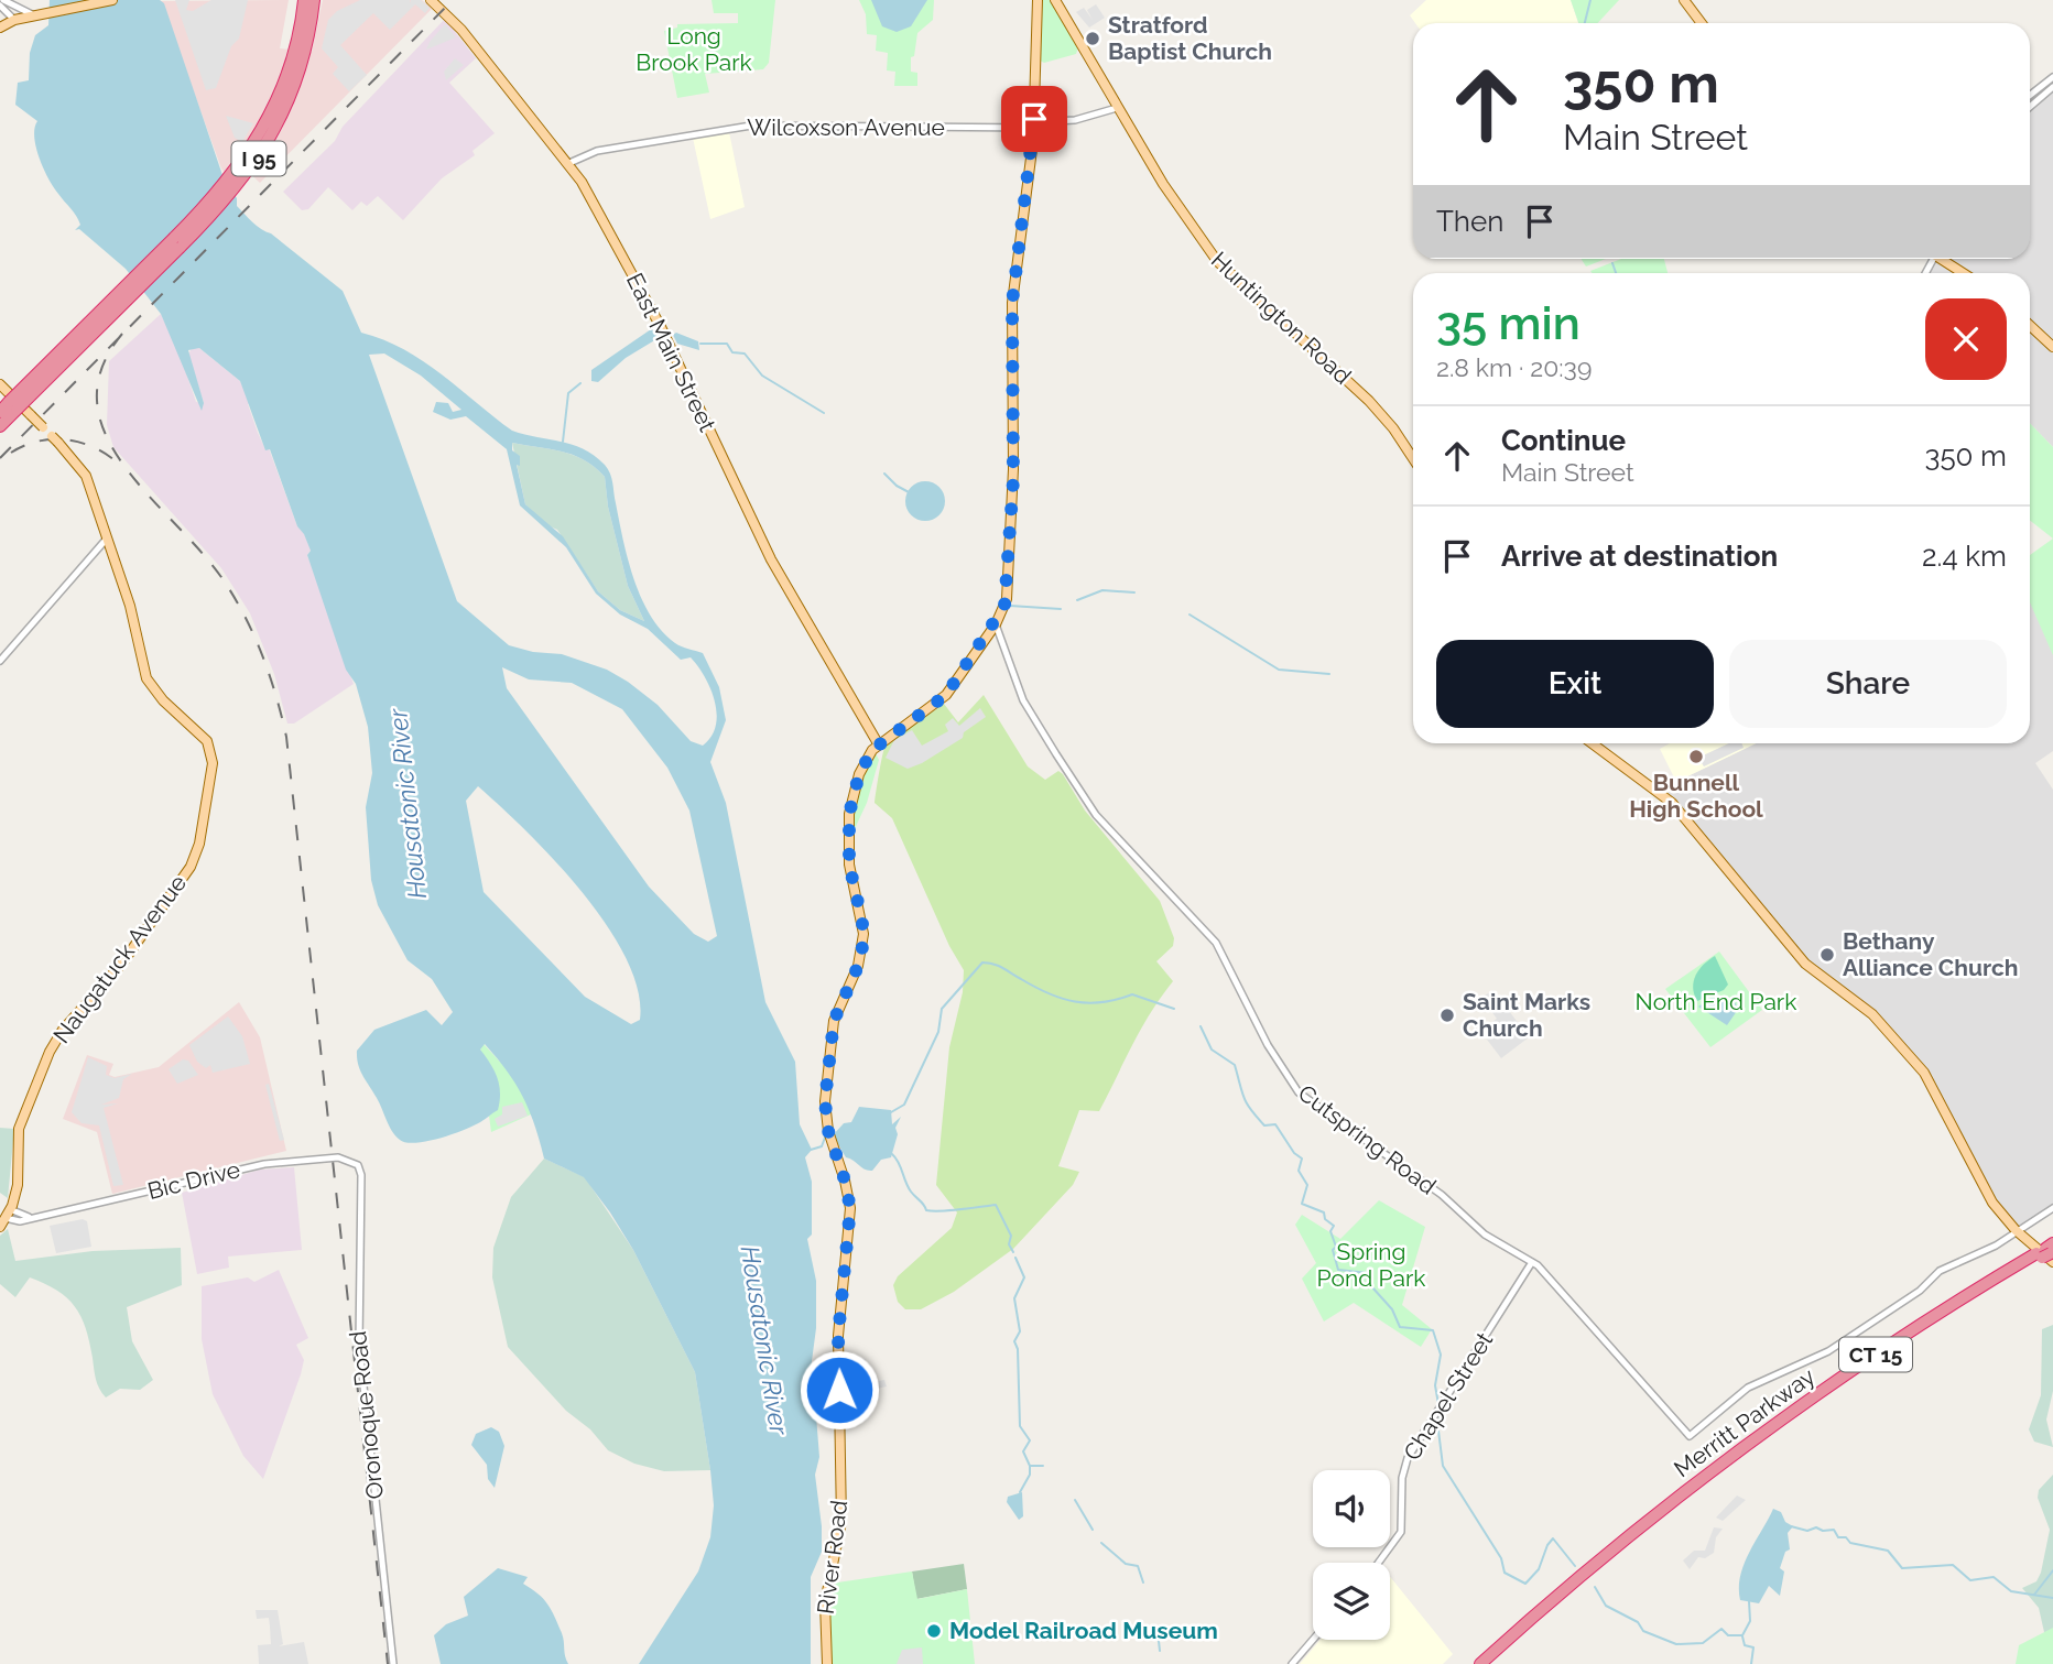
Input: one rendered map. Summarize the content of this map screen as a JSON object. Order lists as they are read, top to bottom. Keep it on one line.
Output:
{"streets":{"highway":["I 95","CT 15","Merritt Parkway"],"main road":["Huntington Road","East Main Street","Naugatuck Avenue","River Road"],"street":["Wilcoxson Avenue","Cutspring Road","Bic Drive","Chapel Street","Oronoque Road"]},"crossings":[["Wilcoxson Avenue","Huntington Road"],["Wilcoxson Avenue","East Main Street"],["East Main Street","River Road"],["Naugatuck Avenue","Bic Drive"],["Cutspring Road","Chapel Street"],["Bic Drive","Oronoque Road"]],"water":["Housatonic River"],"parks":["Long Brook Park","North End Park","Spring Pond Park"],"places":["Stratford Baptist Church","Bunnell High School","Bethany Alliance Church","Saint Marks Church","Model Railroad Museum"],"page":{"turn":["350 m","Main Street"],"then":"Then","heading":["35 min","2.8 km · 20:39"],"list":[{"name":"Continue","note":"Main Street","value":"350 m"},{"name":"Arrive at destination","value":"2.4 km"}],"buttons":["Exit","Share"]}}
